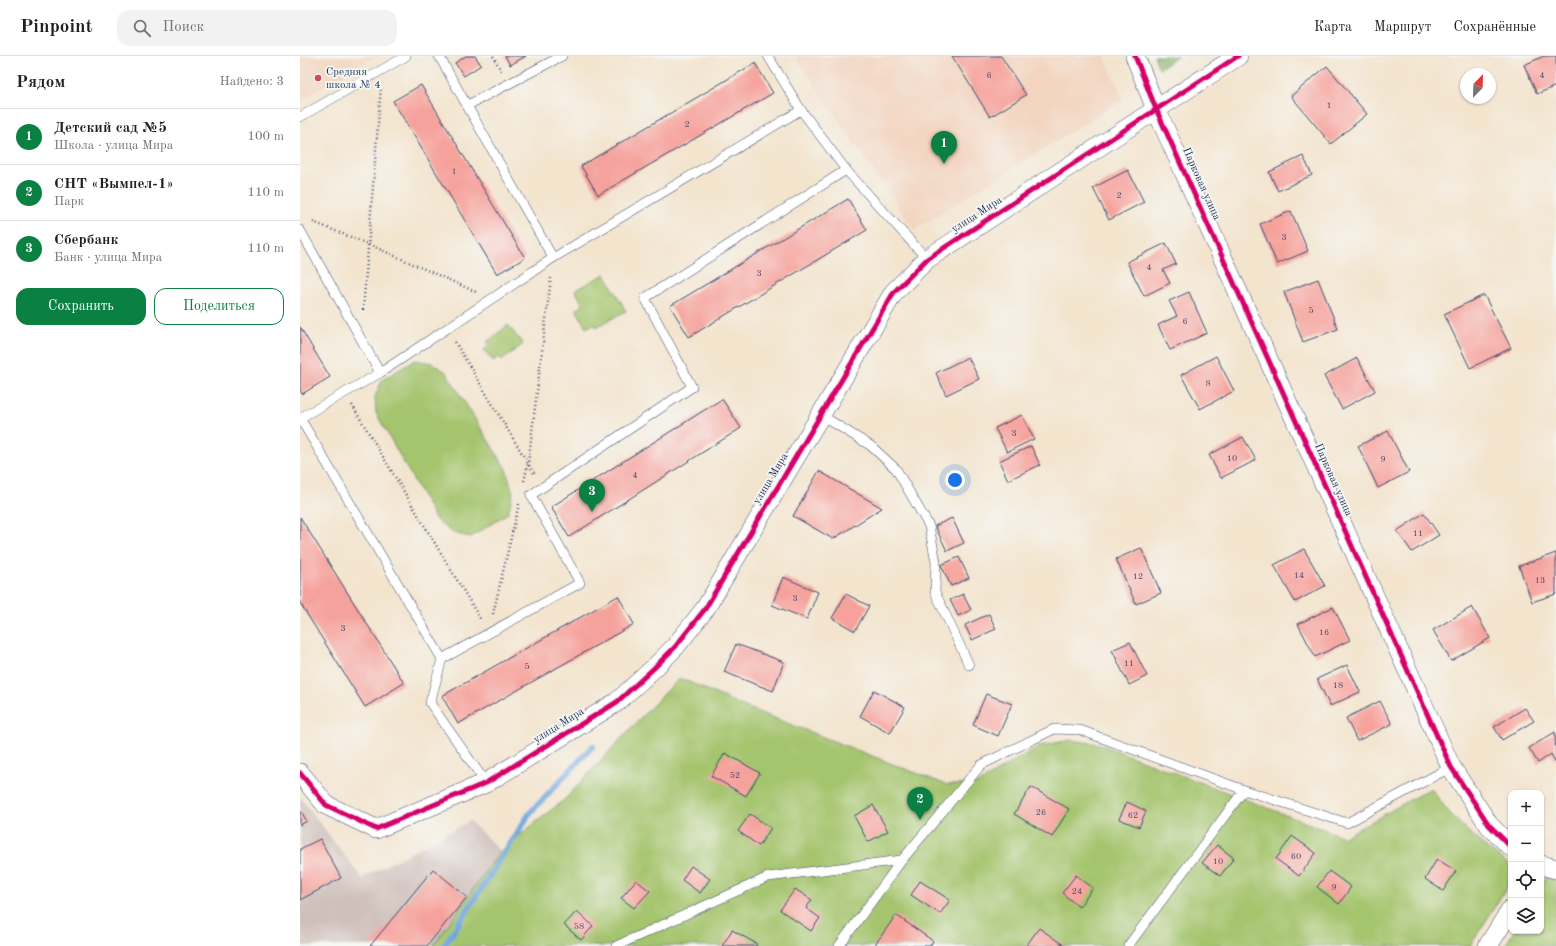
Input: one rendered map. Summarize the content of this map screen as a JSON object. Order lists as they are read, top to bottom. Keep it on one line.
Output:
{"streets":{"street":["Парковая улица","улица Мира"]},"crossings":[["Парковая улица","улица Мира"]],"places":["Средняя школа № 4"],"house_numbers":["6","4","1","2","1","2","3","4","3","5","6","8","3","10","9","4","11","14","12","13","3","3","16","11","5","18","52","26","62","60","10","9","24","58"],"north":"top right","page":{"header":"Pinpoint","search":"Поиск","nav":["Карта","Маршрут","Сохранённые"],"heading":["Рядом","Найдено: 3"],"list":[{"mark":"1","name":"Детский сад №5","note":"Школа · улица Мира","value":"100 m"},{"mark":"2","name":"СНТ «Вымпел-1»","note":"Парк","value":"110 m"},{"mark":"3","name":"Сбербанк","note":"Банк · улица Мира","value":"110 m"}],"pins":["1","3","2"],"buttons":["Сохранить","Поделиться"],"map_buttons":["+","−"]}}
